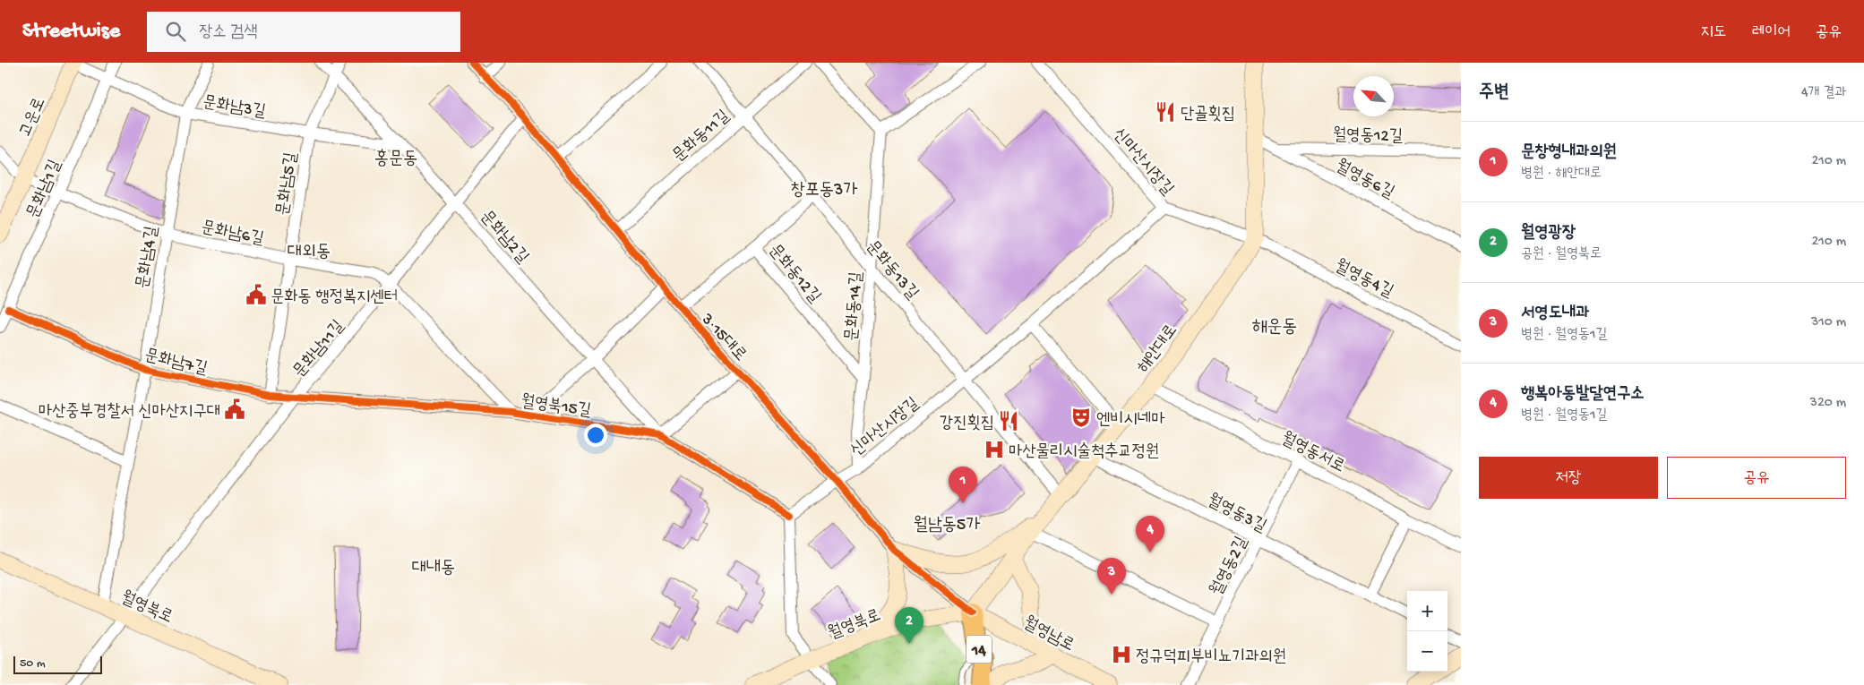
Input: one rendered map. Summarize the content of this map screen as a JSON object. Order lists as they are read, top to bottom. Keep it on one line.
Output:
{"streets":{"main road":["고운로","해안대로","월영북로","월영남로","14"],"street":["문화남3길","월영동12길","문화동11길","신마산시장길","월영동6길","문화남5길","문화남1길","문화남6길","문화남2길","문화남4길","문화동13길","문화동12길","월영동4길","문화동14길","3·15대로","문화남11길","문화남7길","월영북15길","월영동서로","월영동3길","월영동2길"]},"crossings":[["문화남3길","고운로"],["문화남3길","문화남5길"],["문화남3길","문화남1길"],["문화남3길","문화남2길"],["문화남3길","문화남4길"],["고운로","문화남6길"],["월영동12길","월영동6길"],["문화동11길","문화동13길"],["문화동11길","3·15대로"],["신마산시장길","문화동13길"],["신마산시장길","월영동4길"],["신마산시장길","문화동14길"],["신마산시장길","3·15대로"],["신마산시장길","월영북15길"],["월영동6길","해안대로"],["문화남5길","문화남6길"],["문화남5길","문화남2길"],["문화남5길","문화남7길"],["문화남1길","문화남6길"],["문화남1길","문화남7길"],["문화남6길","문화남4길"],["문화남6길","문화남11길"],["문화남6길","월영북15길"],["문화남2길","문화남11길"],["문화남2길","월영북15길"],["문화남4길","문화남7길"],["문화남4길","월영북로"],["문화동13길","문화동12길"],["문화동13길","문화동14길"],["문화동13길","해안대로"],["문화동12길","문화동14길"],["월영동4길","해안대로"],["3·15대로","문화남11길"],["3·15대로","해안대로"],["3·15대로","월영북로"],["3·15대로","월영남로"],["3·15대로","14"],["문화남11길","문화남7길"],["문화남11길","월영북15길"],["문화남11길","월영북로"],["해안대로","월영동서로"],["해안대로","월영동3길"],["해안대로","월영북로"],["해안대로","월영남로"],["해안대로","14"],["문화남7길","월영북15길"],["월영동서로","월영동2길"],["월영동3길","월영동2길"],["월영북로","월영남로"],["월영북로","14"],["월영남로","14"]],"districts":["홍문동","창포동3가","대외동","해운동","월남동5가","대내동"],"places":{"restaurant":["단골횟집","강진횟집"],"public building":["문화동 행정복지센터","마산중부경찰서 신마산지구대"],"theatre":["엔비시네마"],"hospital":["마산물리시술척추교정원","정규덕피부비뇨기과의원"]},"scale_bar":"50 m","north":"top left","page":{"header":"Streetwise","search":"장소 검색","nav":["지도","레이어","공유"],"heading":["주변","4개 결과"],"list":[{"mark":"1","name":"문창형내과의원","note":"병원 · 해안대로","value":"210 m"},{"mark":"2","name":"월영광장","note":"공원 · 월영북로","value":"210 m"},{"mark":"3","name":"서영도내과","note":"병원 · 월영동1길","value":"310 m"},{"mark":"4","name":"행복아동발달연구소","note":"병원 · 월영동1길","value":"320 m"}],"buttons":["저장","공유"],"pins":["1","4","3","2"],"map_buttons":["+","−"],"scale":"50 m"}}
